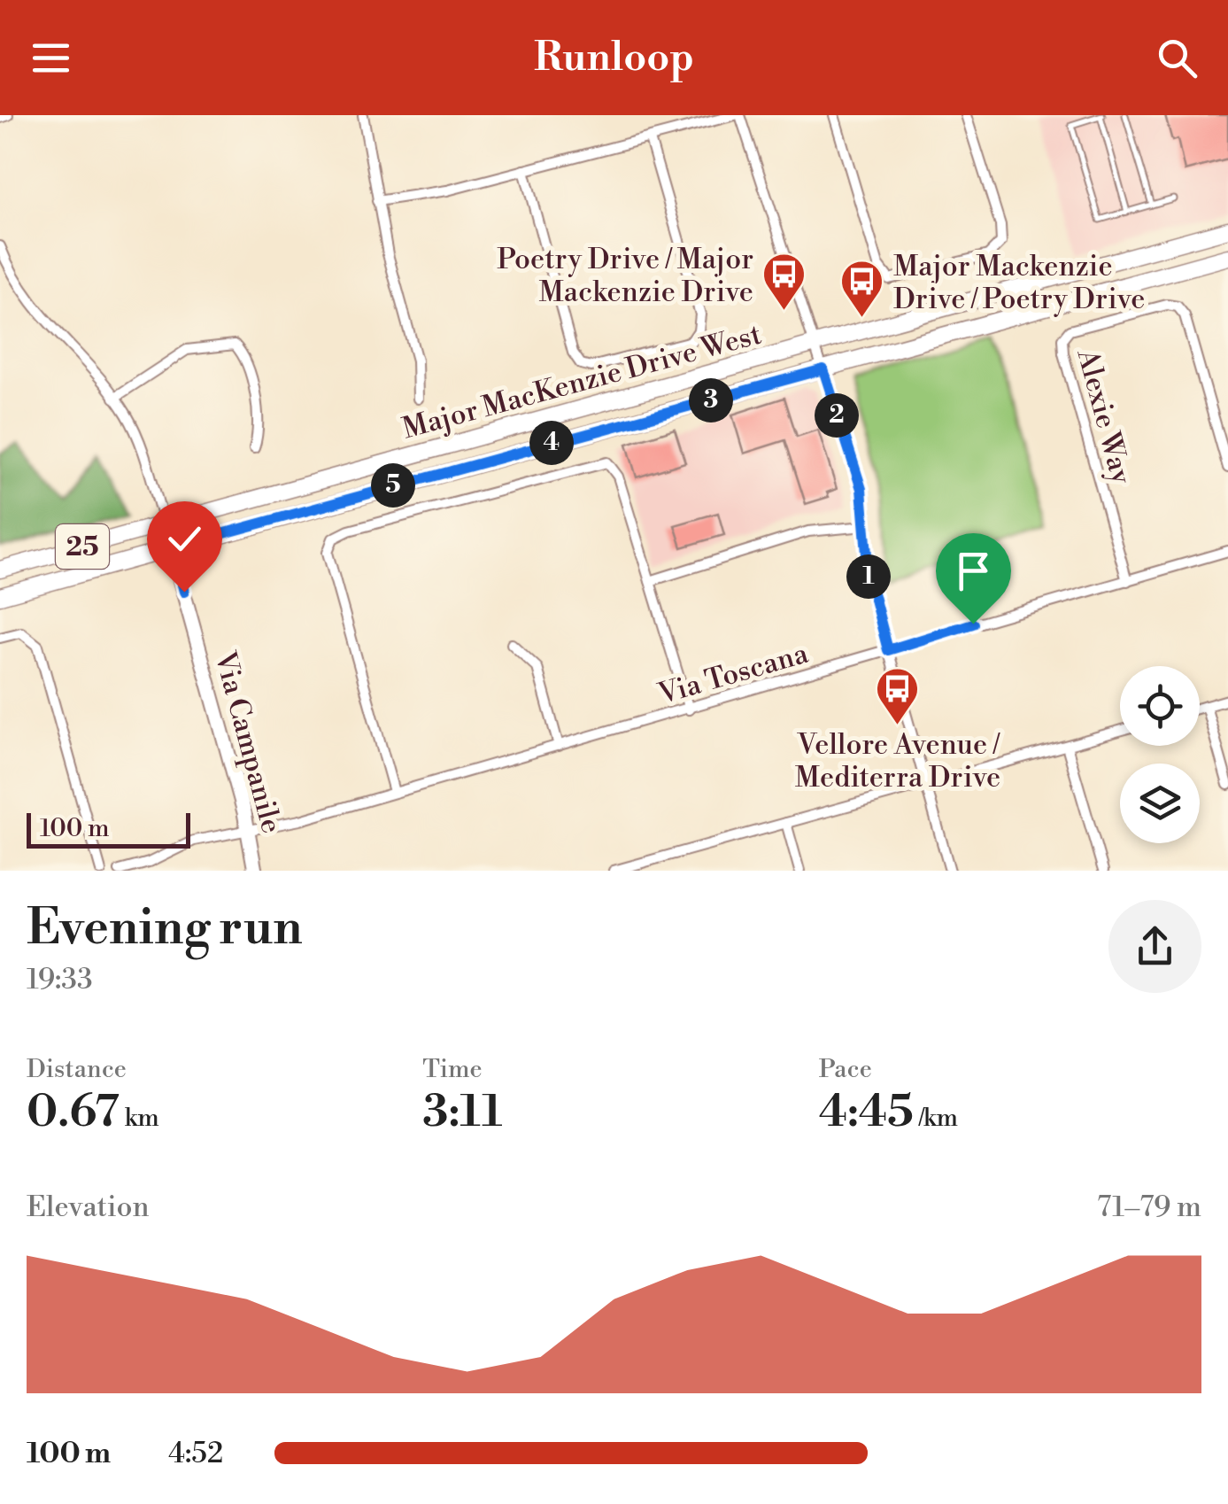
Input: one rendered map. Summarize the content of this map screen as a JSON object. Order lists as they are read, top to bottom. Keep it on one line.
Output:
{"streets":{"main road":["Major MacKenzie Drive West","25"],"street":["Alexie Way","Via Toscana","Via Campanile"]},"crossings":[["Major MacKenzie Drive West","Via Campanile"],["Alexie Way","Via Toscana"],["Via Toscana","Via Campanile"]],"places":{"bus stop":["Poetry Drive / Major Mackenzie Drive","Major Mackenzie Drive / Poetry Drive","Vellore Avenue / Mediterra Drive"]},"scale_bar":"100 m","page":{"header":"Runloop","pins":["3","2","4","5","1"],"scale":"100 m","heading":["Evening run","19:33"],"stats":[["Distance","0.67 km"],["Time","3:11"],["Pace","4:45 /km"]],"chart":["Elevation","71–79 m"],"list":[{"name":"100 m","note":"4:52"}]}}
